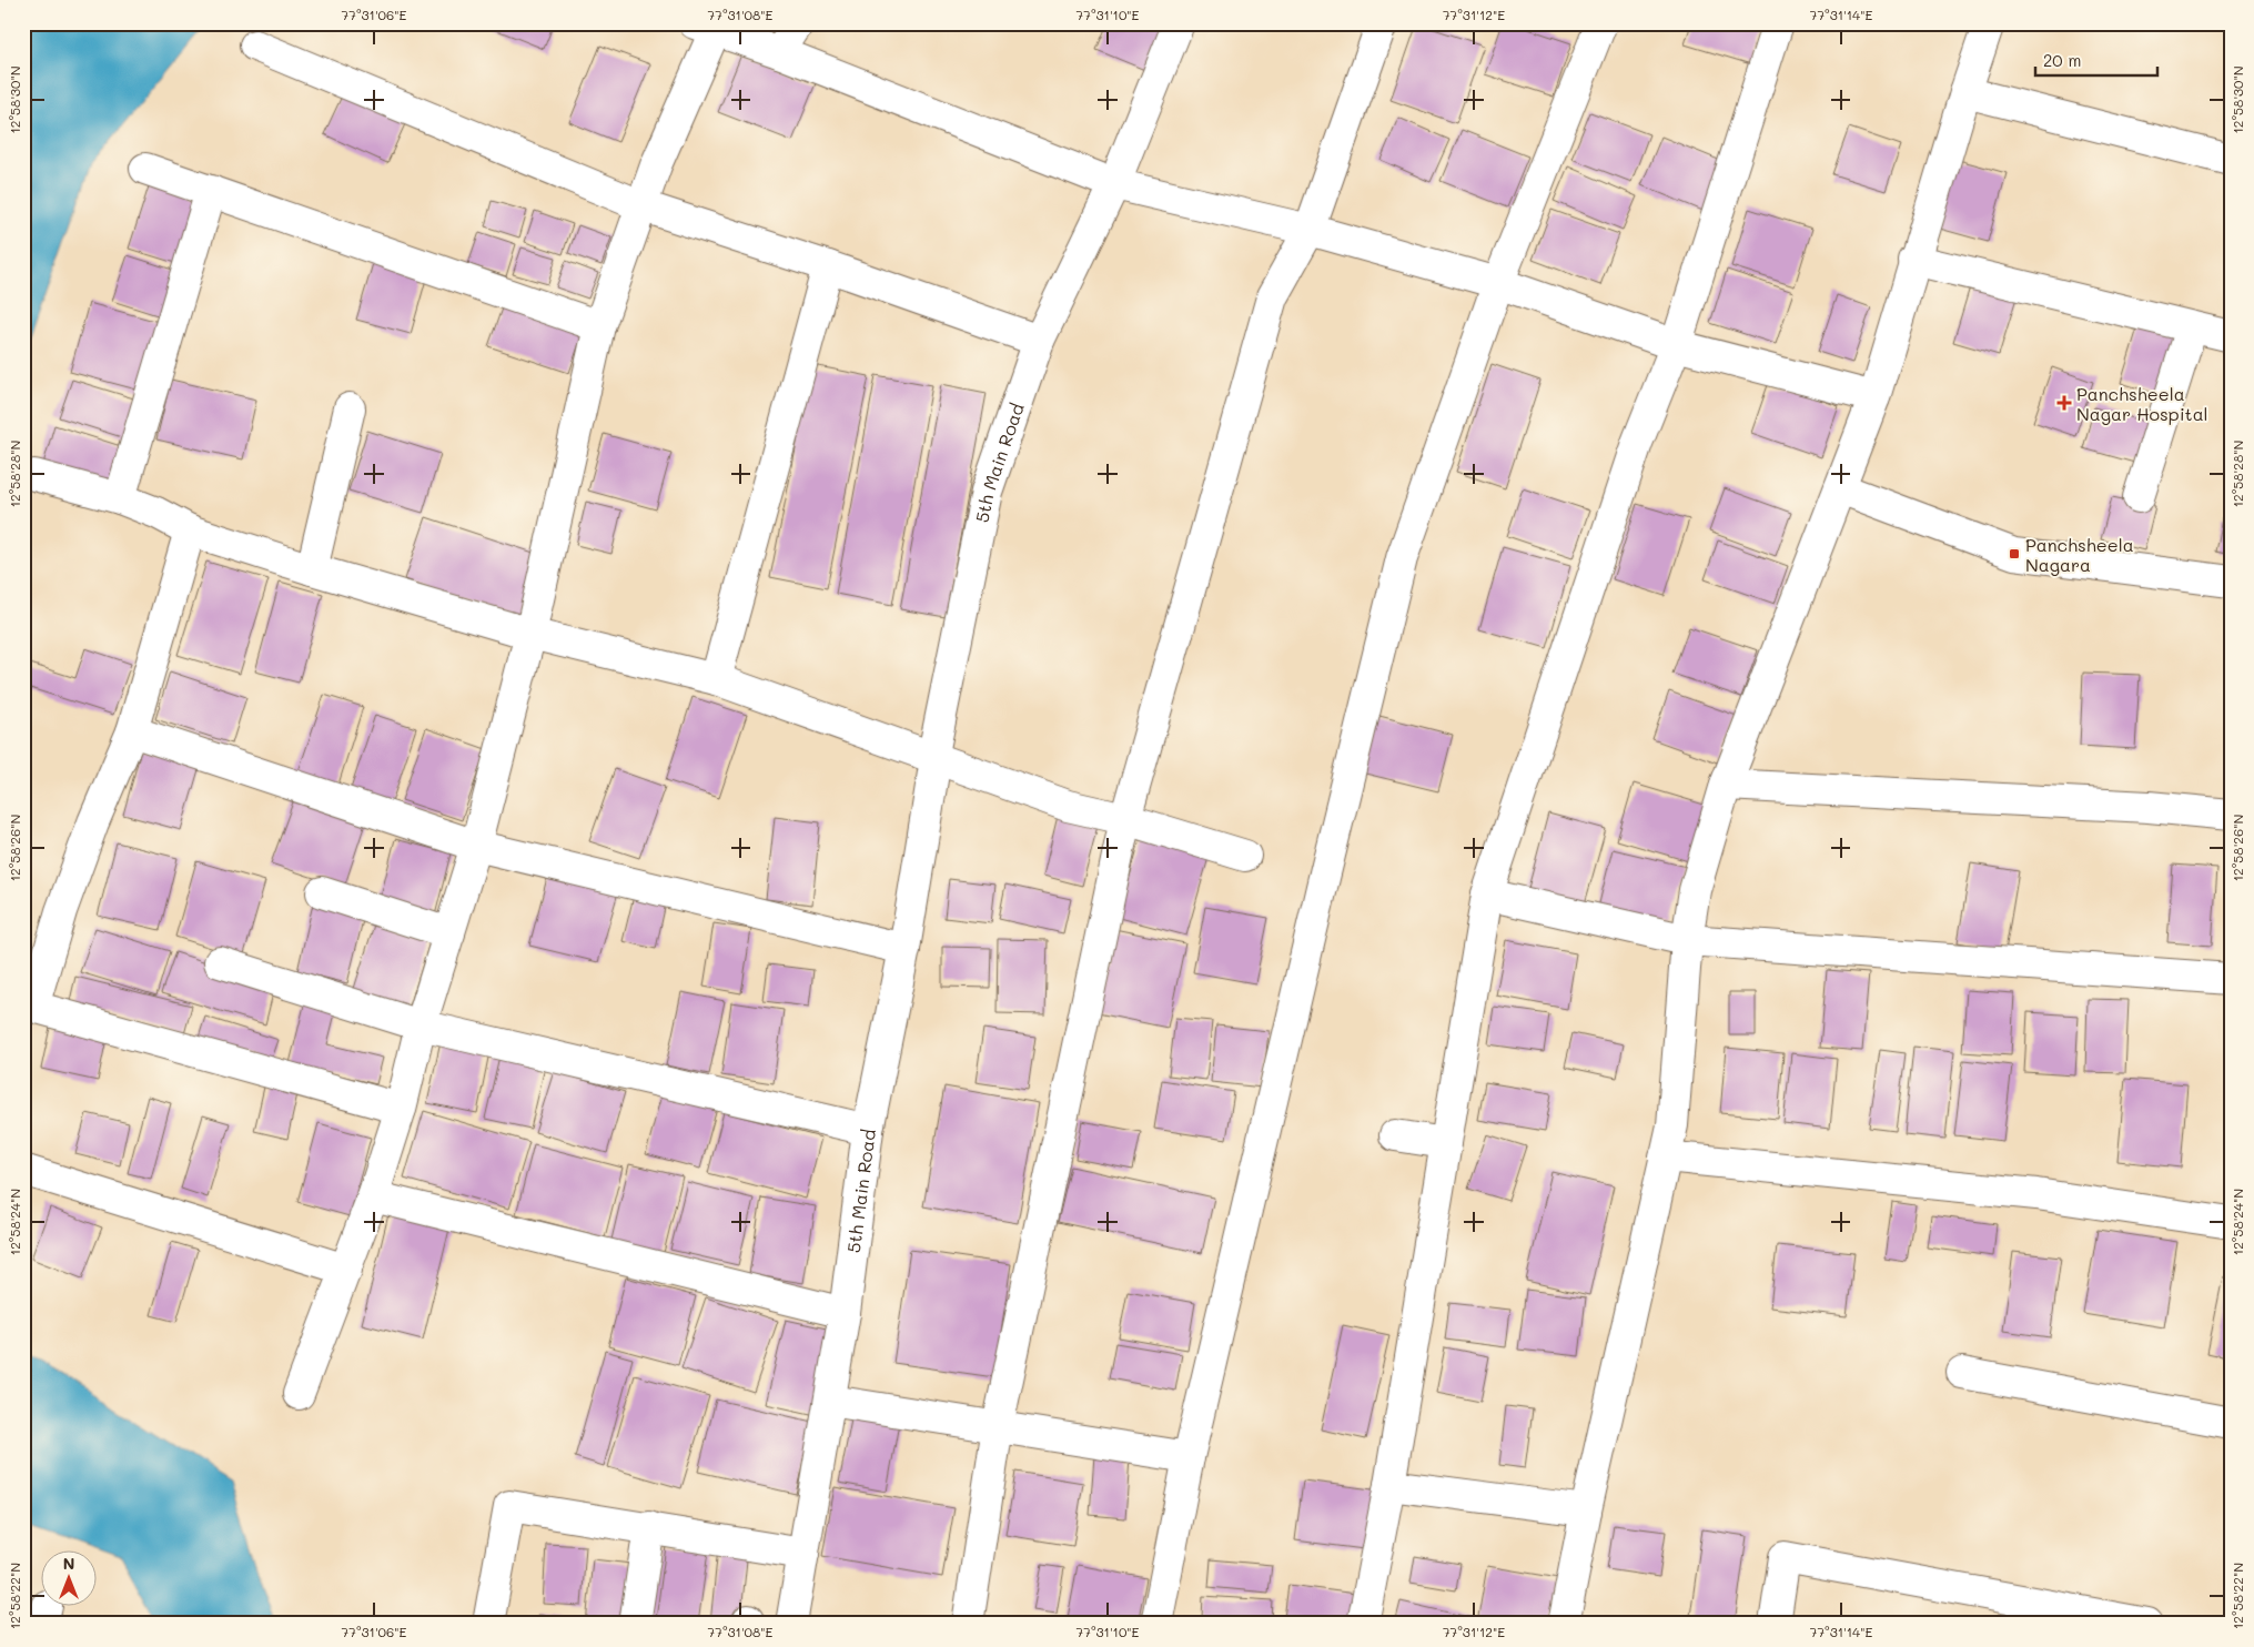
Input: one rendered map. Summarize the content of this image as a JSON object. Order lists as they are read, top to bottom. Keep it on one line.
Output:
{"streets":{"street":["5th Main Road"]},"places":{"health":["Panchsheela Nagar Hospital"],"transit":["Panchsheela Nagara"]},"scale_bar":"20 m","north":"top","coordinates":["77°31'06\"E","77°31'08\"E","77°31'10\"E","77°31'12\"E","77°31'14\"E","12°58'30\"N","12°58'28\"N","12°58'26\"N","12°58'24\"N","12°58'22\"N"]}
